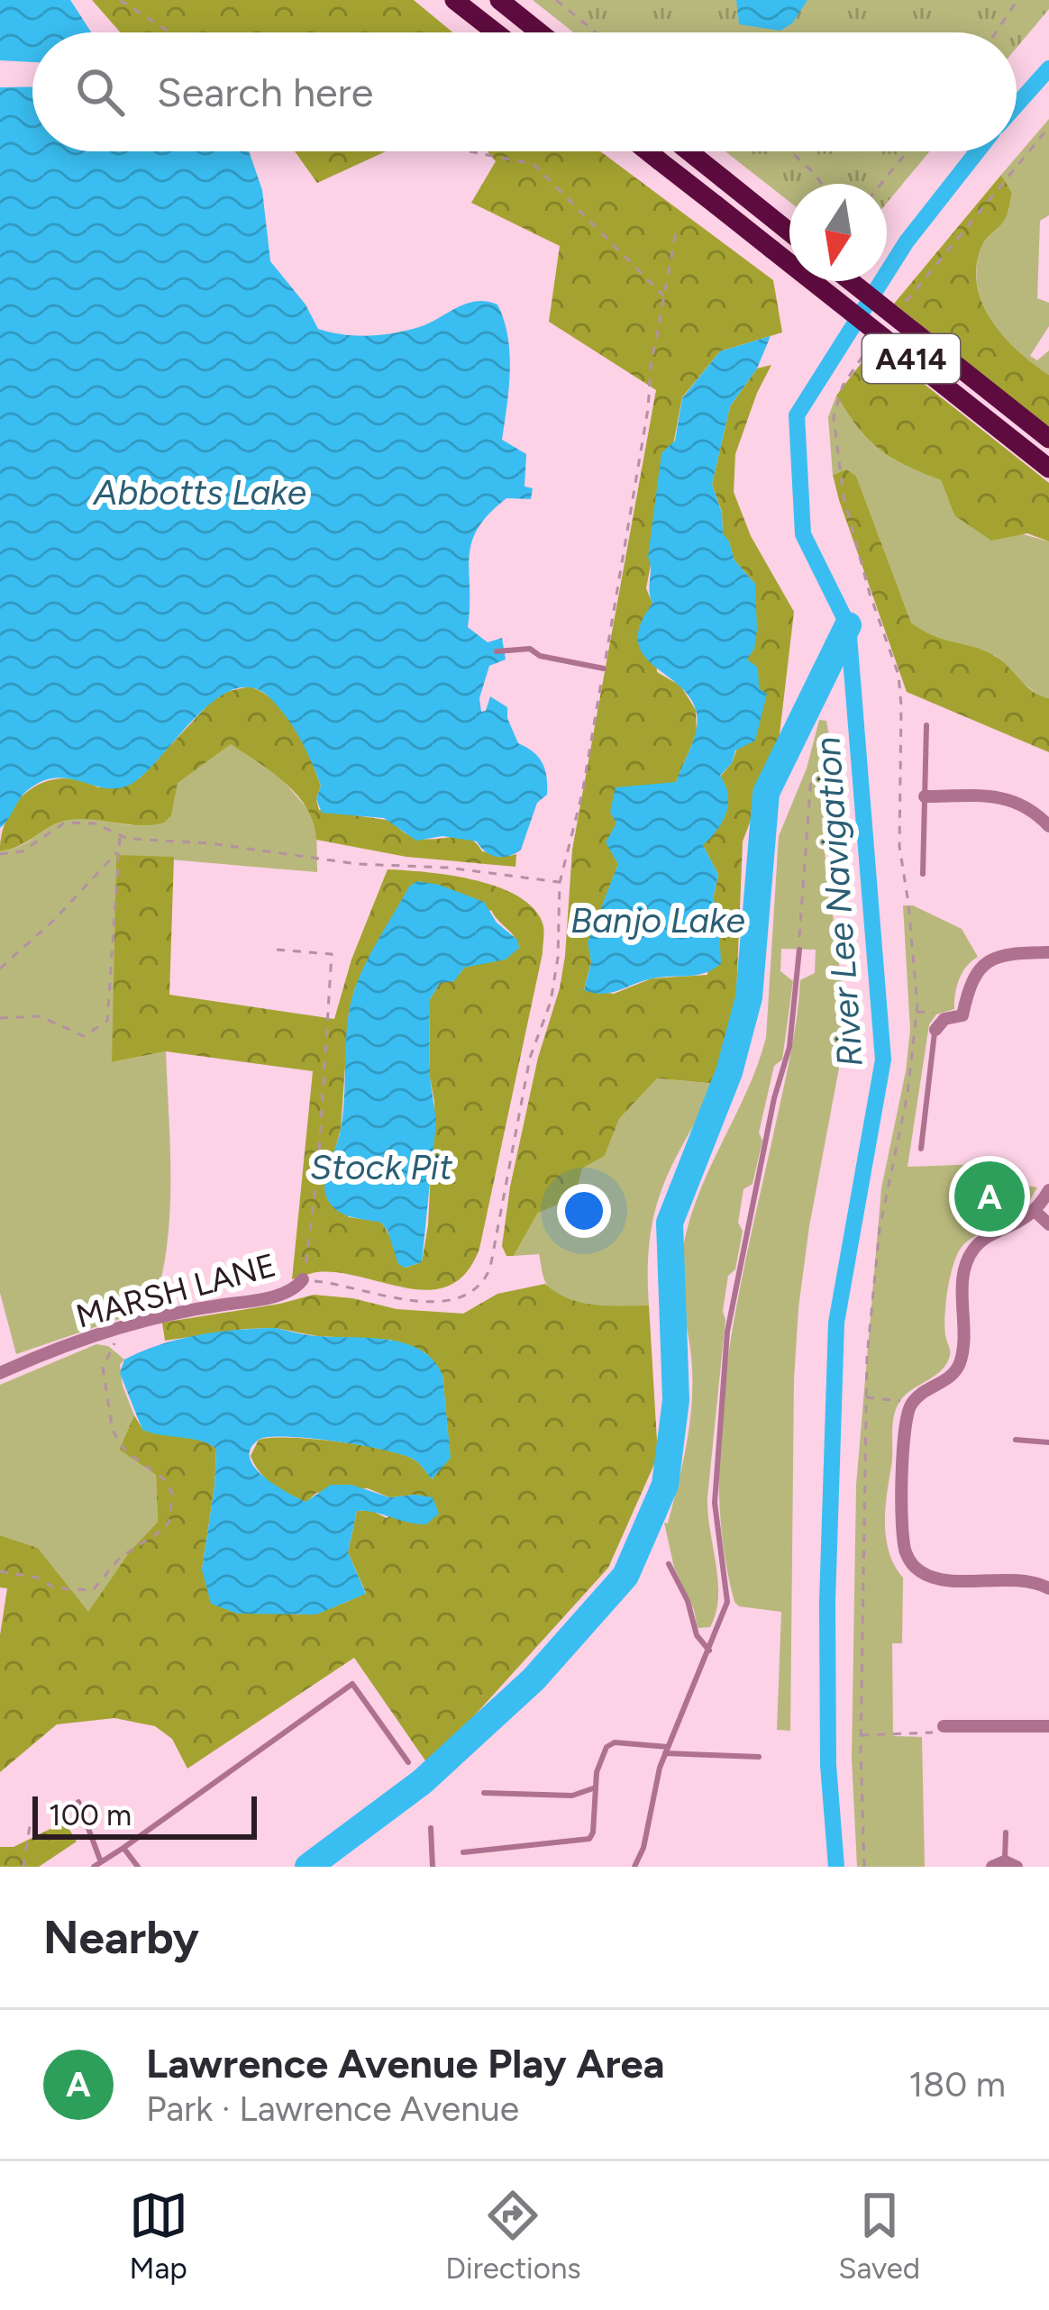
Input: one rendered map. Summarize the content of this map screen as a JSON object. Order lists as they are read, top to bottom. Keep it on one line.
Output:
{"streets":{"highway":["A414"],"street":["MARSH LANE"]},"water":["Abbotts Lake","River Lee Navigation","Banjo Lake","Stock Pit"],"scale_bar":"100 m","north":"bottom","page":{"search":"Search here","pins":"A","scale":"100 m","heading":"Nearby","list":[{"mark":"A","name":"Lawrence Avenue Play Area","note":"Park · Lawrence Avenue","value":"180 m"}],"nav":["Map","Directions","Saved"]}}
